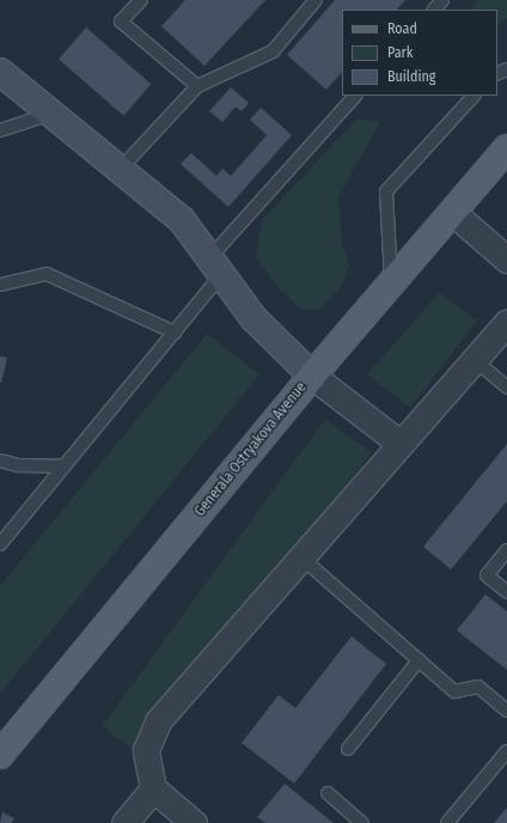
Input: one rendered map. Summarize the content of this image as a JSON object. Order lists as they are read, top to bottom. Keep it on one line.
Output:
{"streets":{"main road":["Generala Ostryakova Avenue"]},"legend":["Road","Park","Building"]}
